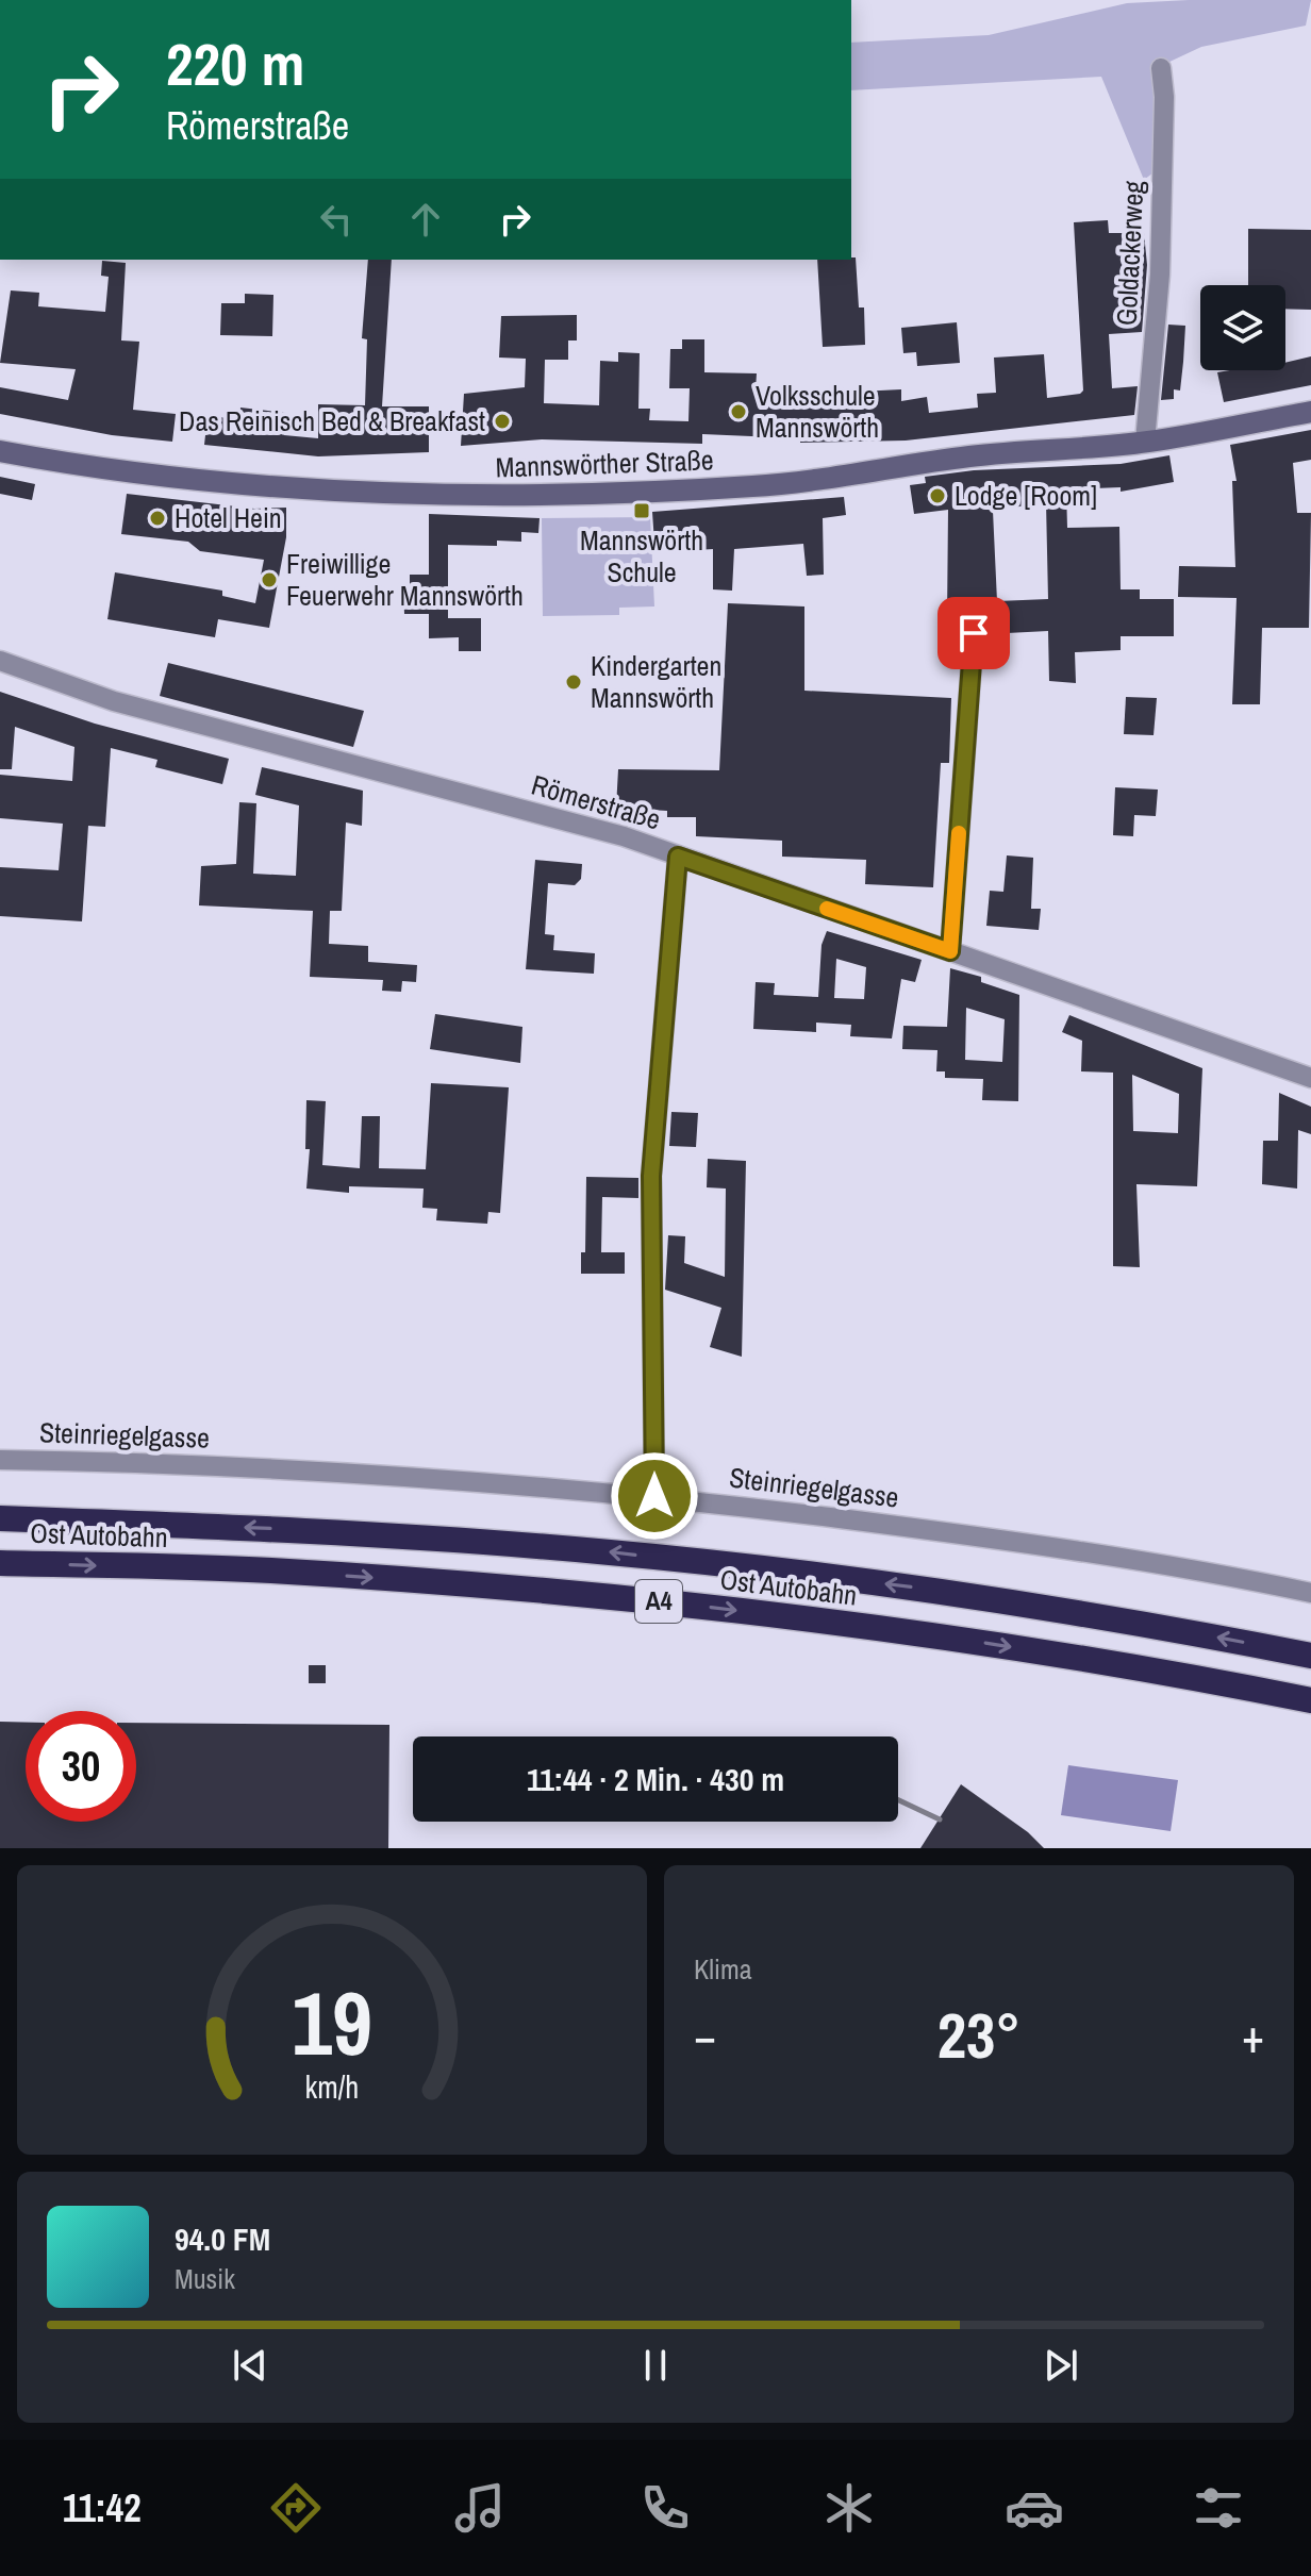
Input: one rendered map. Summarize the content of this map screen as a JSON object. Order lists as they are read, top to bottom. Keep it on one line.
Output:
{"streets":{"highway":["Ost Autobahn","A4"],"main road":["Mannswörther Straße"],"street":["Goldackerweg","Römerstraße","Steinriegelgasse"]},"crossings":[["Goldackerweg","Mannswörther Straße"]],"places":{"other":["Volksschule Mannswörth","Das Reinisch Bed & Breakfast","Lodge [Room]","Hotel Hein","Freiwillige Feuerwehr Mannswörth","Kindergarten Mannswörth"],"transit":["Mannswörth Schule"]},"page":{"turn":["220 m","Römerstraße"],"limit":"30","trip":"11:44 · 2 Min. · 430 m","tile":"Klima","heat":["−","23°","+"],"song":["94.0 FM","Musik"],"tabs":"11:42","gauge":["19","km/h"]}}
